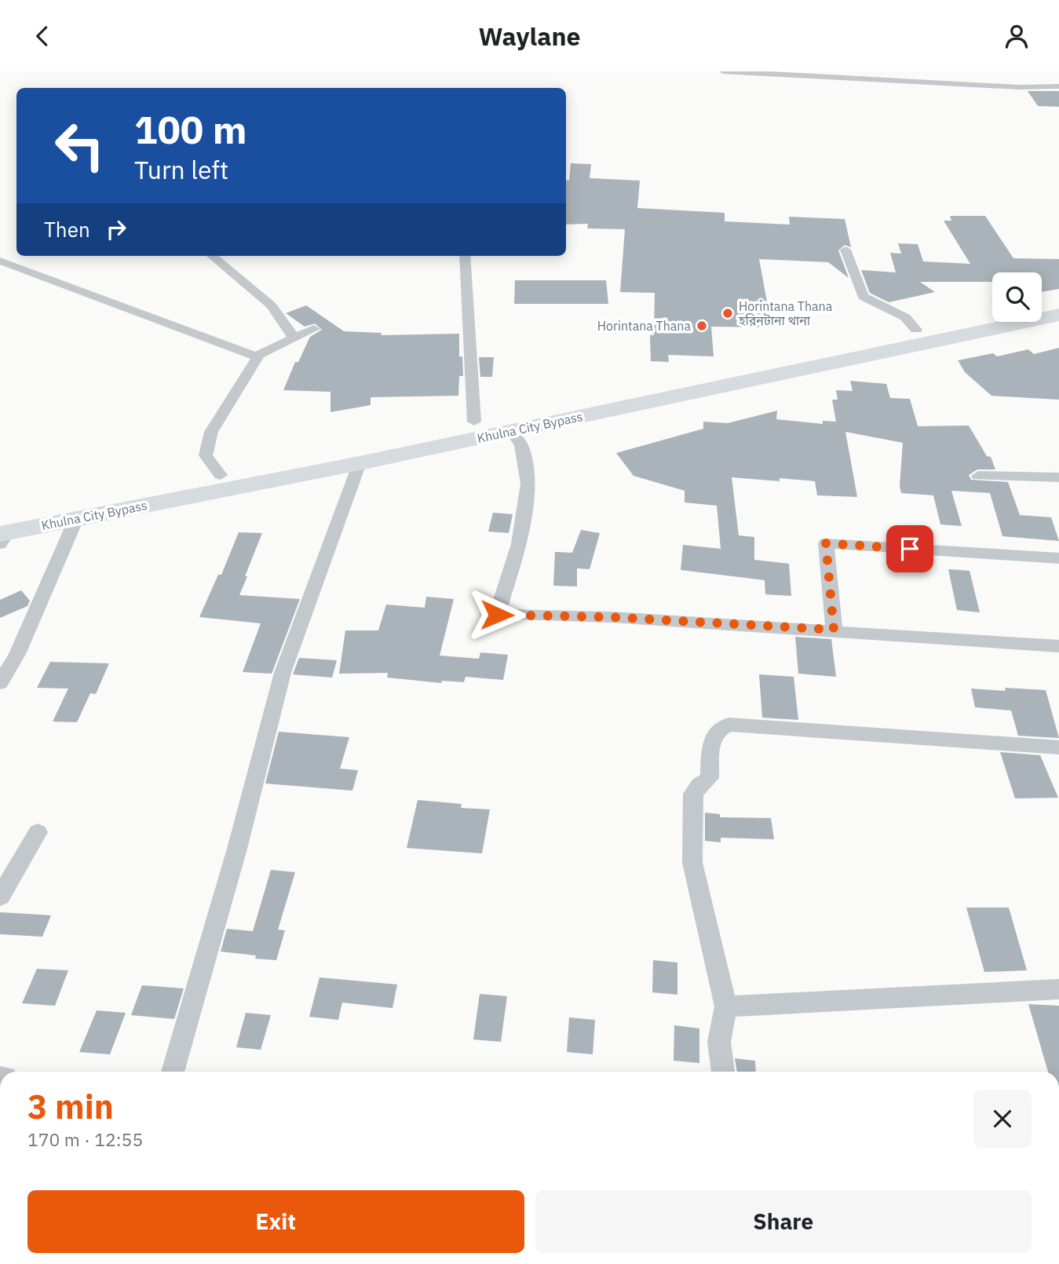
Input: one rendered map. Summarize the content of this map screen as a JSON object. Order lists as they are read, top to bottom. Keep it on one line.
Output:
{"streets":{"highway":["Khulna City Bypass"]},"places":["Horintana Thana হরিনটানা থানা","Horintana Thana"],"page":{"header":"Waylane","turn":["100 m","Turn left"],"then":"Then","heading":["3 min","170 m · 12:55"],"buttons":["Exit","Share"]}}
